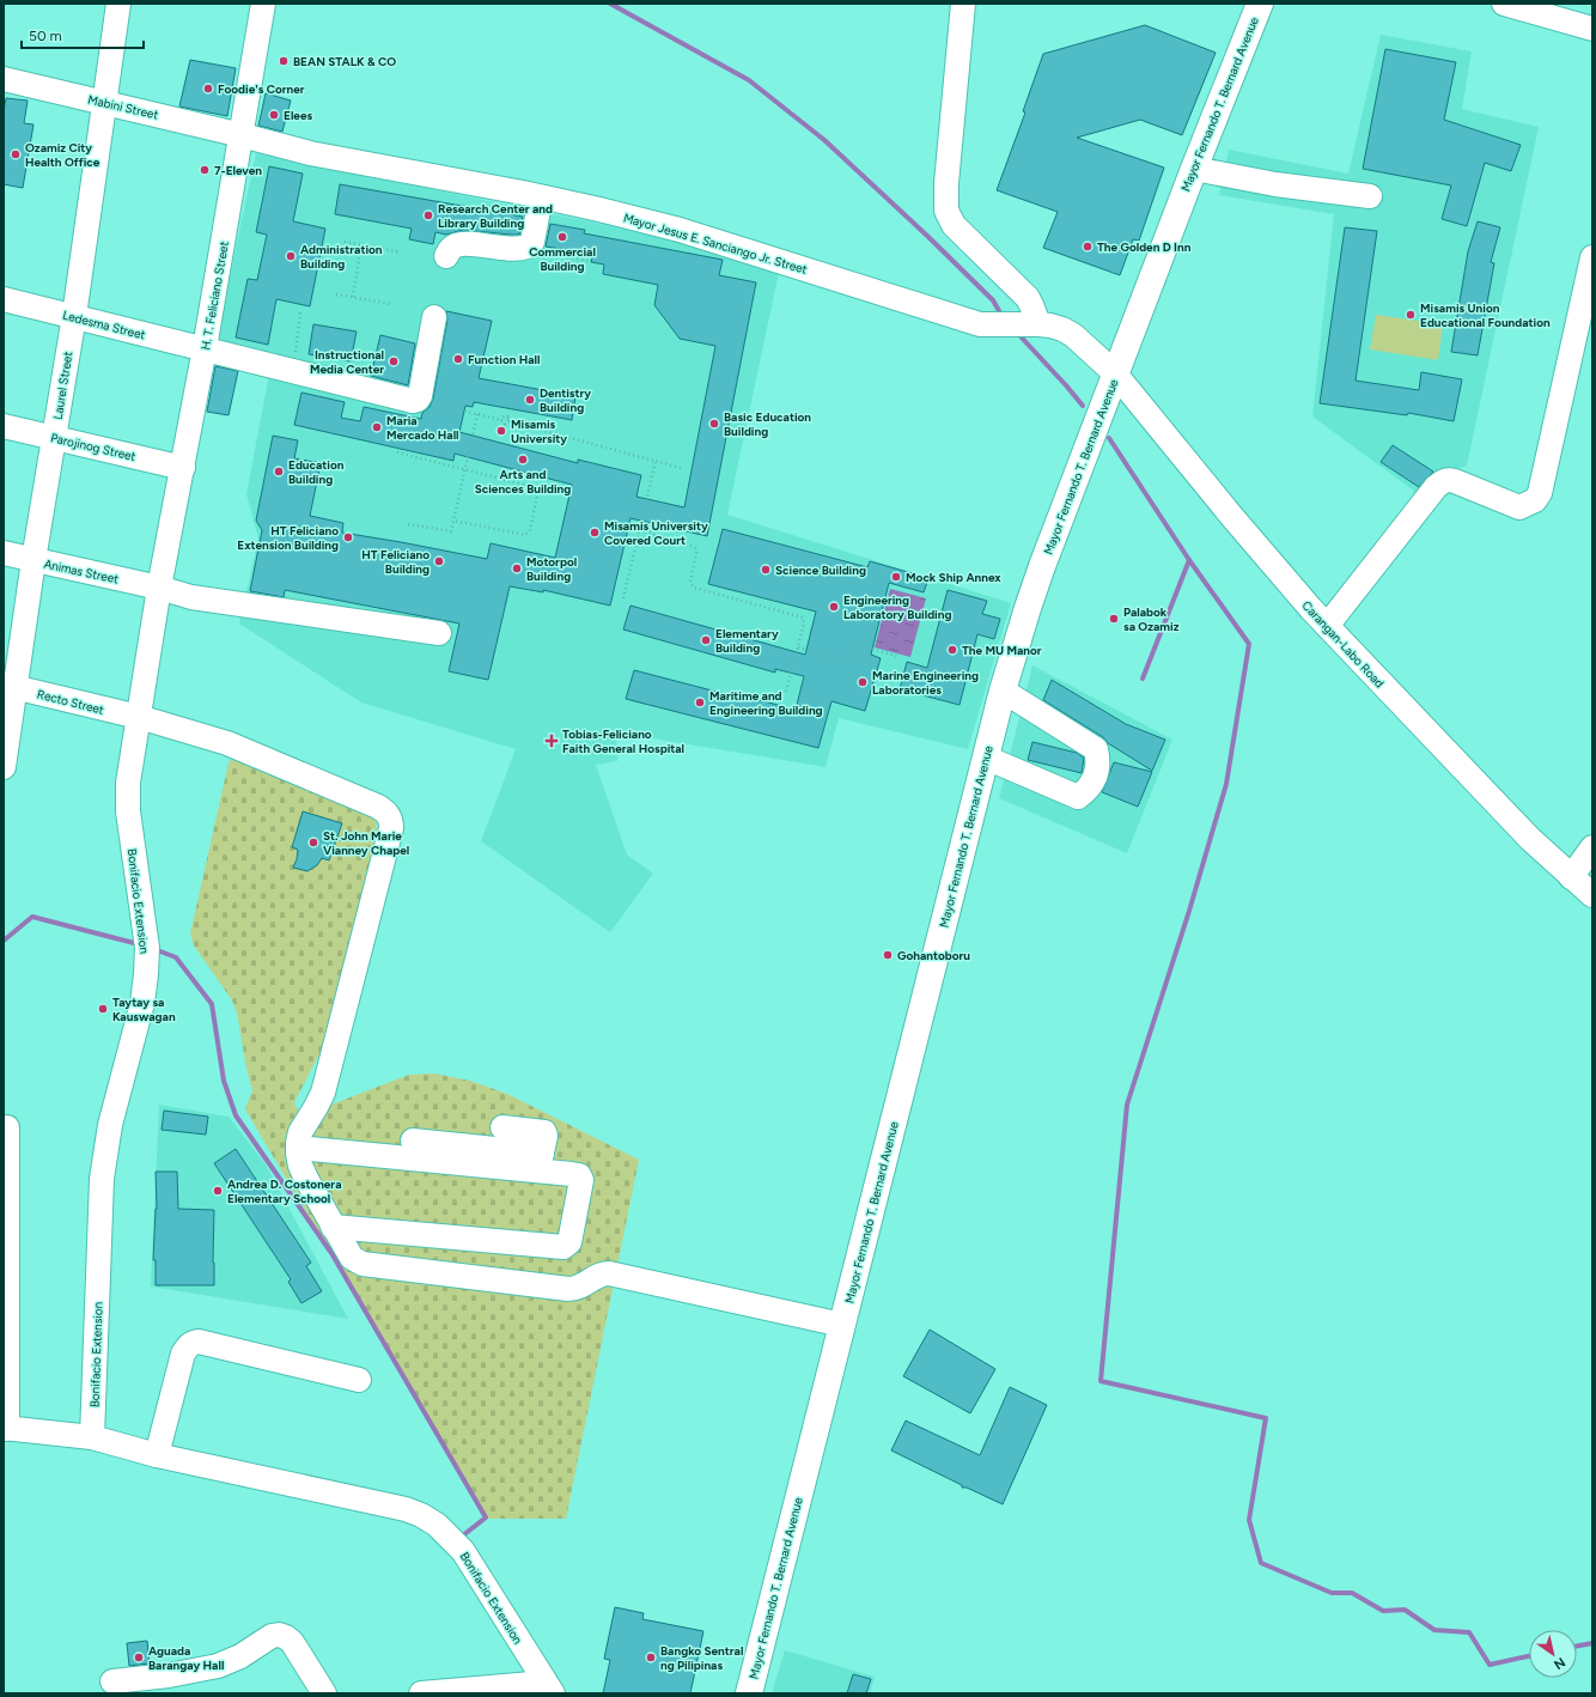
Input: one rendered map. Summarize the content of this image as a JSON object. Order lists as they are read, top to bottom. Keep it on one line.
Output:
{"streets":{"main road":["Mayor Fernando T. Bernard Avenue"],"street":["Mabini Street","Mayor Jesus E. Sanciango Jr. Street","H. T. Feliciano Street","Ledesma Street","Laurel Street","Parojinog Street","Animas Street","Carangan-Labo Road","Recto Street","Bonifacio Extension"]},"crossings":[["Mayor Fernando T. Bernard Avenue","Mayor Jesus E. Sanciango Jr. Street"],["Mayor Fernando T. Bernard Avenue","Carangan-Labo Road"],["Mabini Street","Mayor Jesus E. Sanciango Jr. Street"],["Mabini Street","H. T. Feliciano Street"],["Mabini Street","Laurel Street"],["Mayor Jesus E. Sanciango Jr. Street","H. T. Feliciano Street"],["Mayor Jesus E. Sanciango Jr. Street","Carangan-Labo Road"],["H. T. Feliciano Street","Ledesma Street"],["H. T. Feliciano Street","Parojinog Street"],["H. T. Feliciano Street","Animas Street"],["H. T. Feliciano Street","Bonifacio Extension"],["Ledesma Street","Laurel Street"],["Laurel Street","Parojinog Street"],["Laurel Street","Animas Street"],["Laurel Street","Recto Street"],["Animas Street","Bonifacio Extension"],["Recto Street","Bonifacio Extension"]],"places":{"other":["BEAN STALK & CO","Foodie's Corner","Elees","Ozamiz City Health Office","7-Eleven","Research Center and Library Building","Commercial Building","The Golden D Inn","Administration Building","Misamis Union Educational Foundation","Function Hall","Instructional Media Center","Dentistry Building","Basic Education Building","Maria Mercado Hall","Misamis University","Arts and Sciences Building","Education Building","Misamis University Covered Court","HT Feliciano Extension Building","HT Feliciano Building","Motorpol Building","Science Building","Mock Ship Annex","Engineering Laboratory Building","Palabok sa Ozamiz","Elementary Building","The MU Manor","Marine Engineering Laboratories","Maritime and Engineering Building","St. John Marie Vianney Chapel","Gohantoboru","Taytay sa Kauswagan","Andrea D. Costonera Elementary School","Aguada Barangay Hall","Bangko Sentral ng Pilipinas"],"health":["Tobias-Feliciano Faith General Hospital"]},"scale_bar":"50 m","north":"bottom right"}
